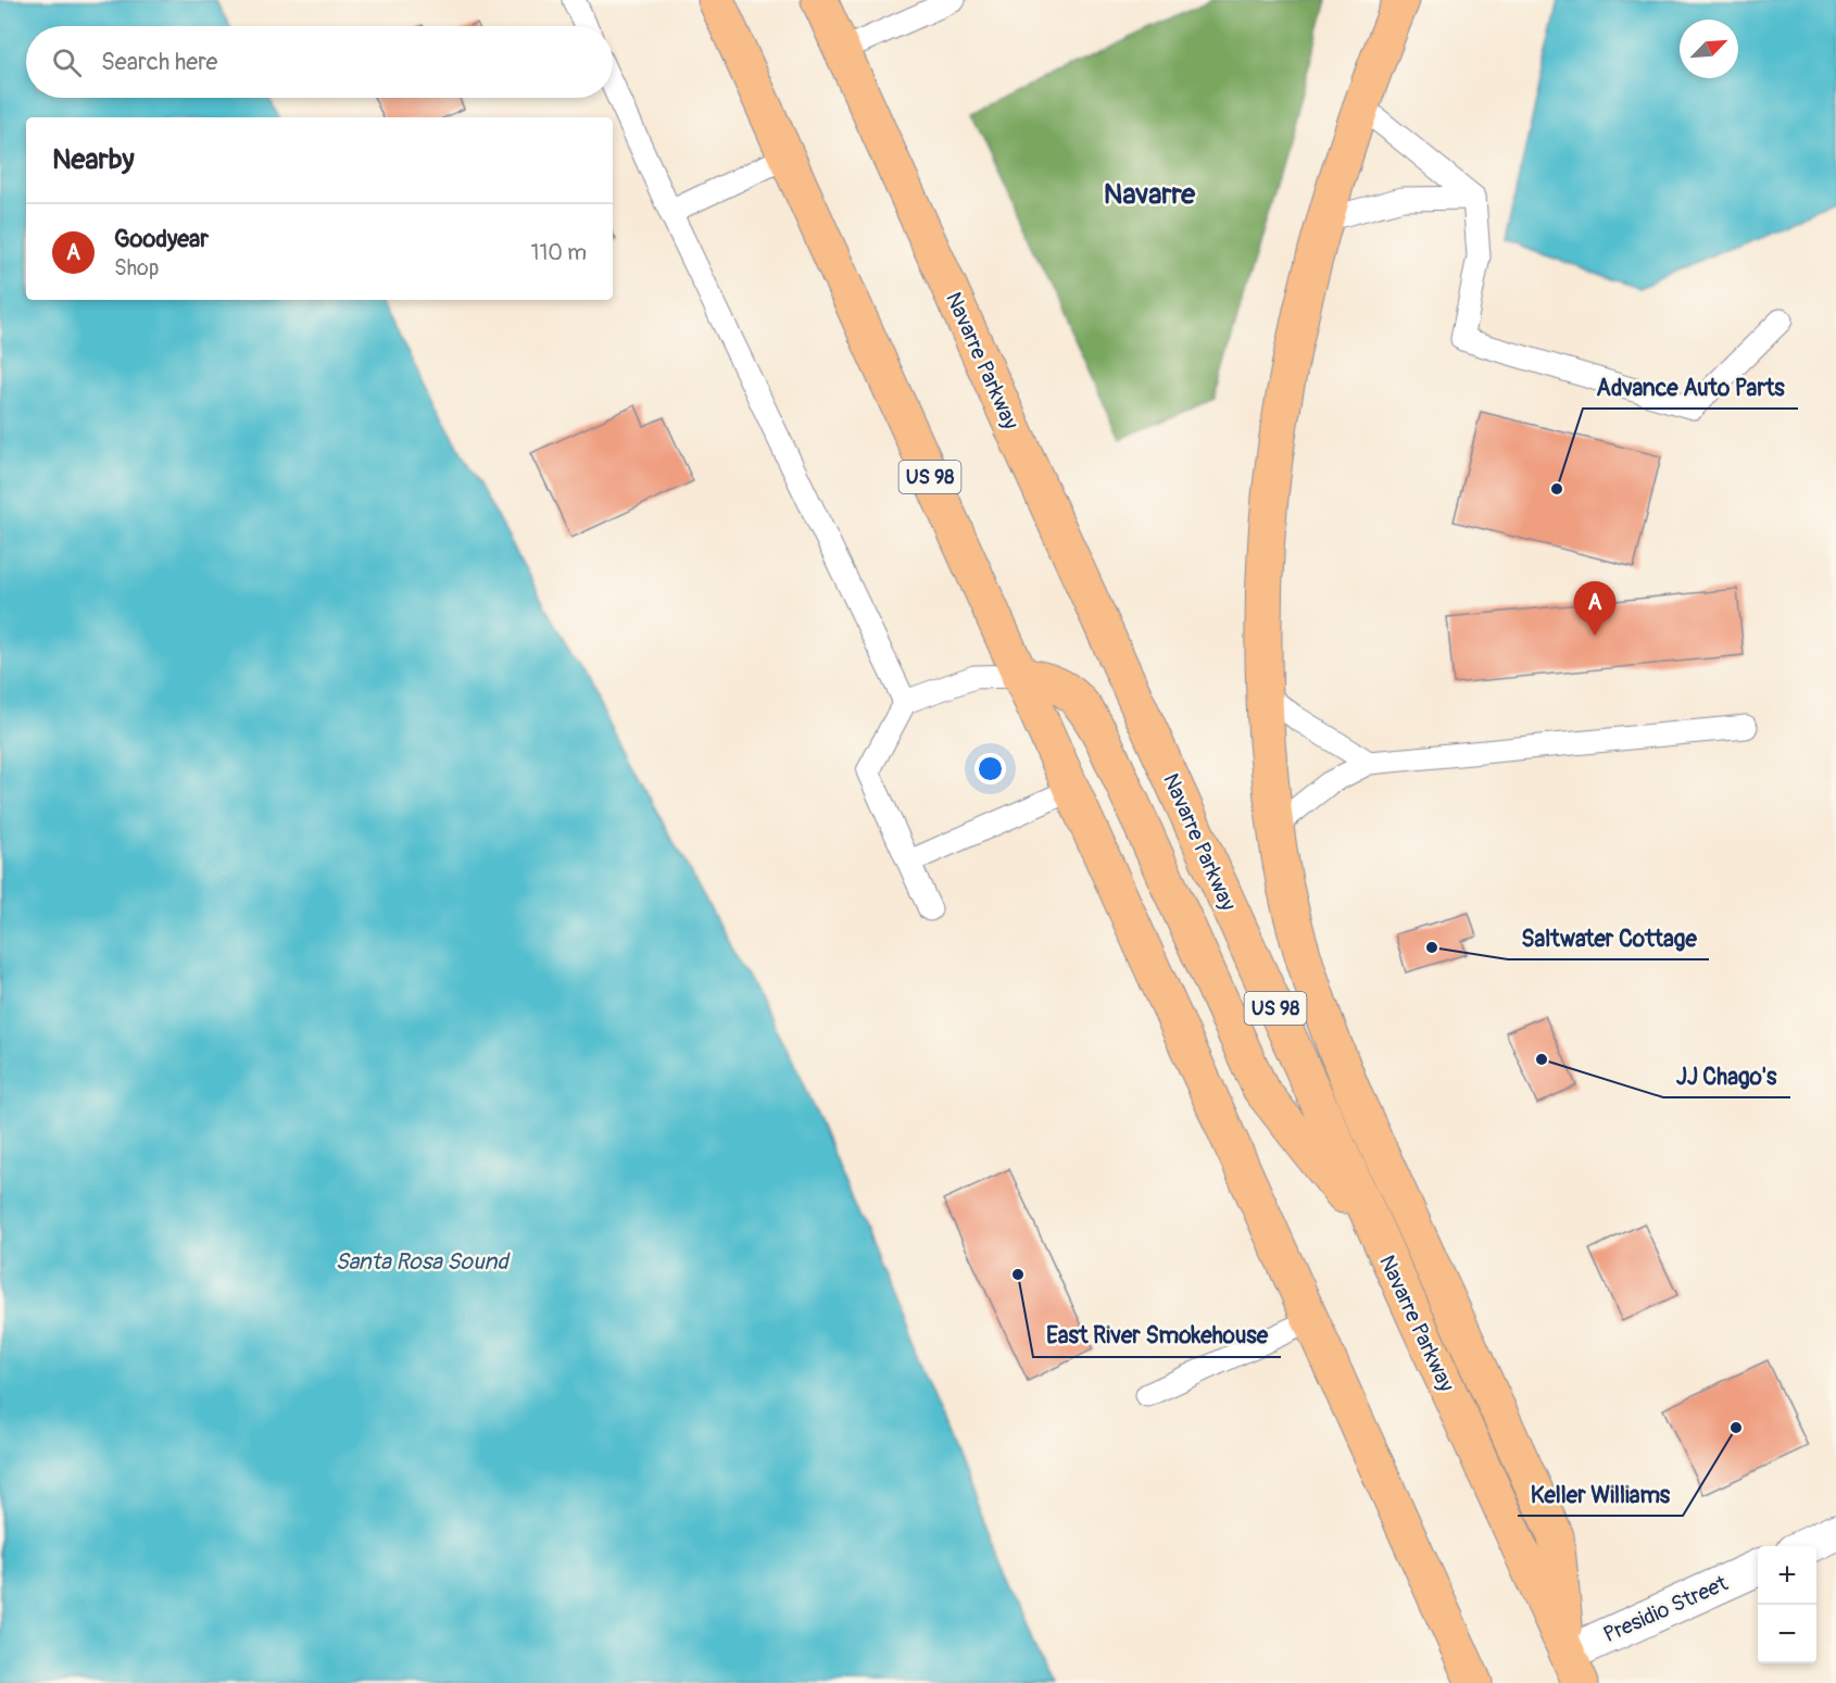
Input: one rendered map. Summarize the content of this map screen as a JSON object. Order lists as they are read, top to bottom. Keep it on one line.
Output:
{"streets":{"highway":["Navarre Parkway","US 98"],"street":["Presidio Street"]},"crossings":[["Navarre Parkway","Presidio Street"]],"districts":["Navarre"],"water":["Santa Rosa Sound"],"places":["Advance Auto Parts","Saltwater Cottage","JJ Chago's","East River Smokehouse","Keller Williams"],"north":"top right","page":{"search":"Search here","heading":"Nearby","list":[{"mark":"A","name":"Goodyear","note":"Shop","value":"110 m"}],"pins":"A","map_buttons":["+","−"]}}
